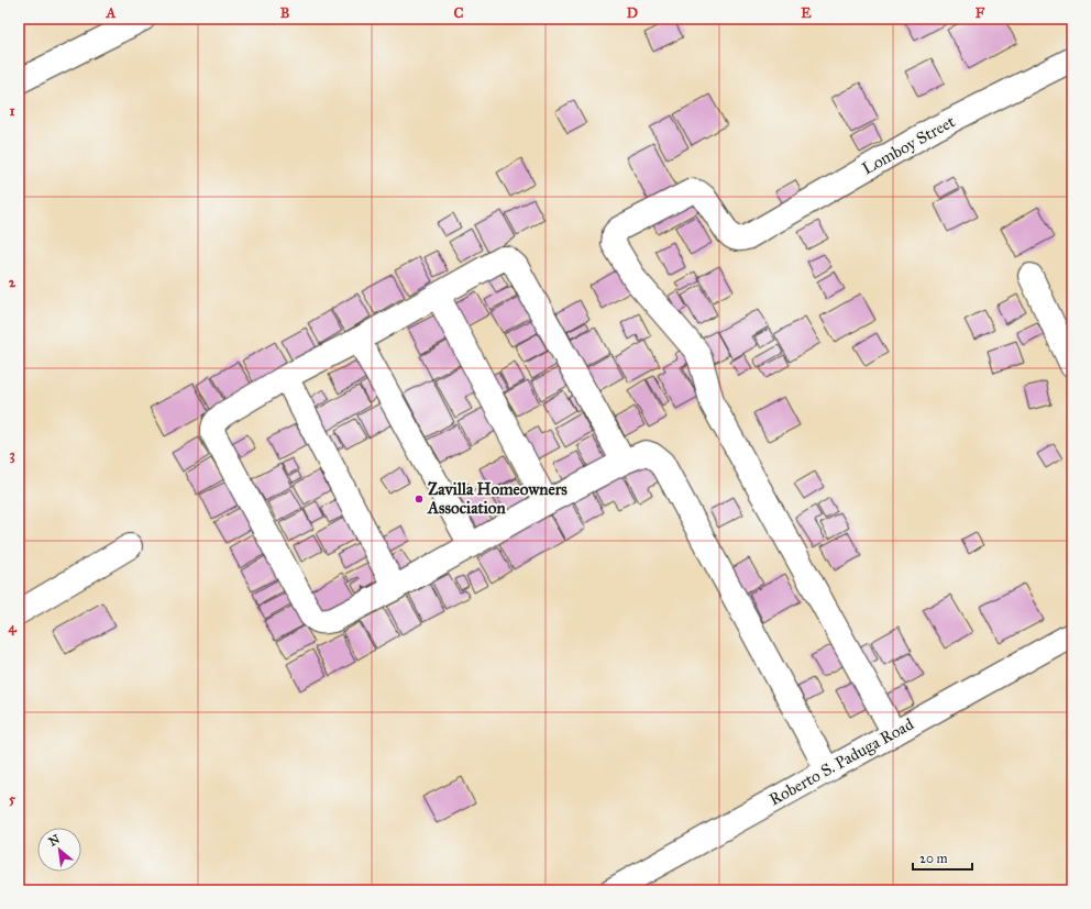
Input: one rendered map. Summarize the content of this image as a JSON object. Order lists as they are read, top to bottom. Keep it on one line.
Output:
{"streets":{"street":["Lomboy Street","Roberto S. Paduga Road"]},"crossings":[["Lomboy Street","Roberto S. Paduga Road"]],"places":["Zavilla Homeowners Association"],"scale_bar":"20 m","north":"top left","grid":{"columns":["A","B","C","D","E","F"],"rows":["1","2","3","4","5"]}}
